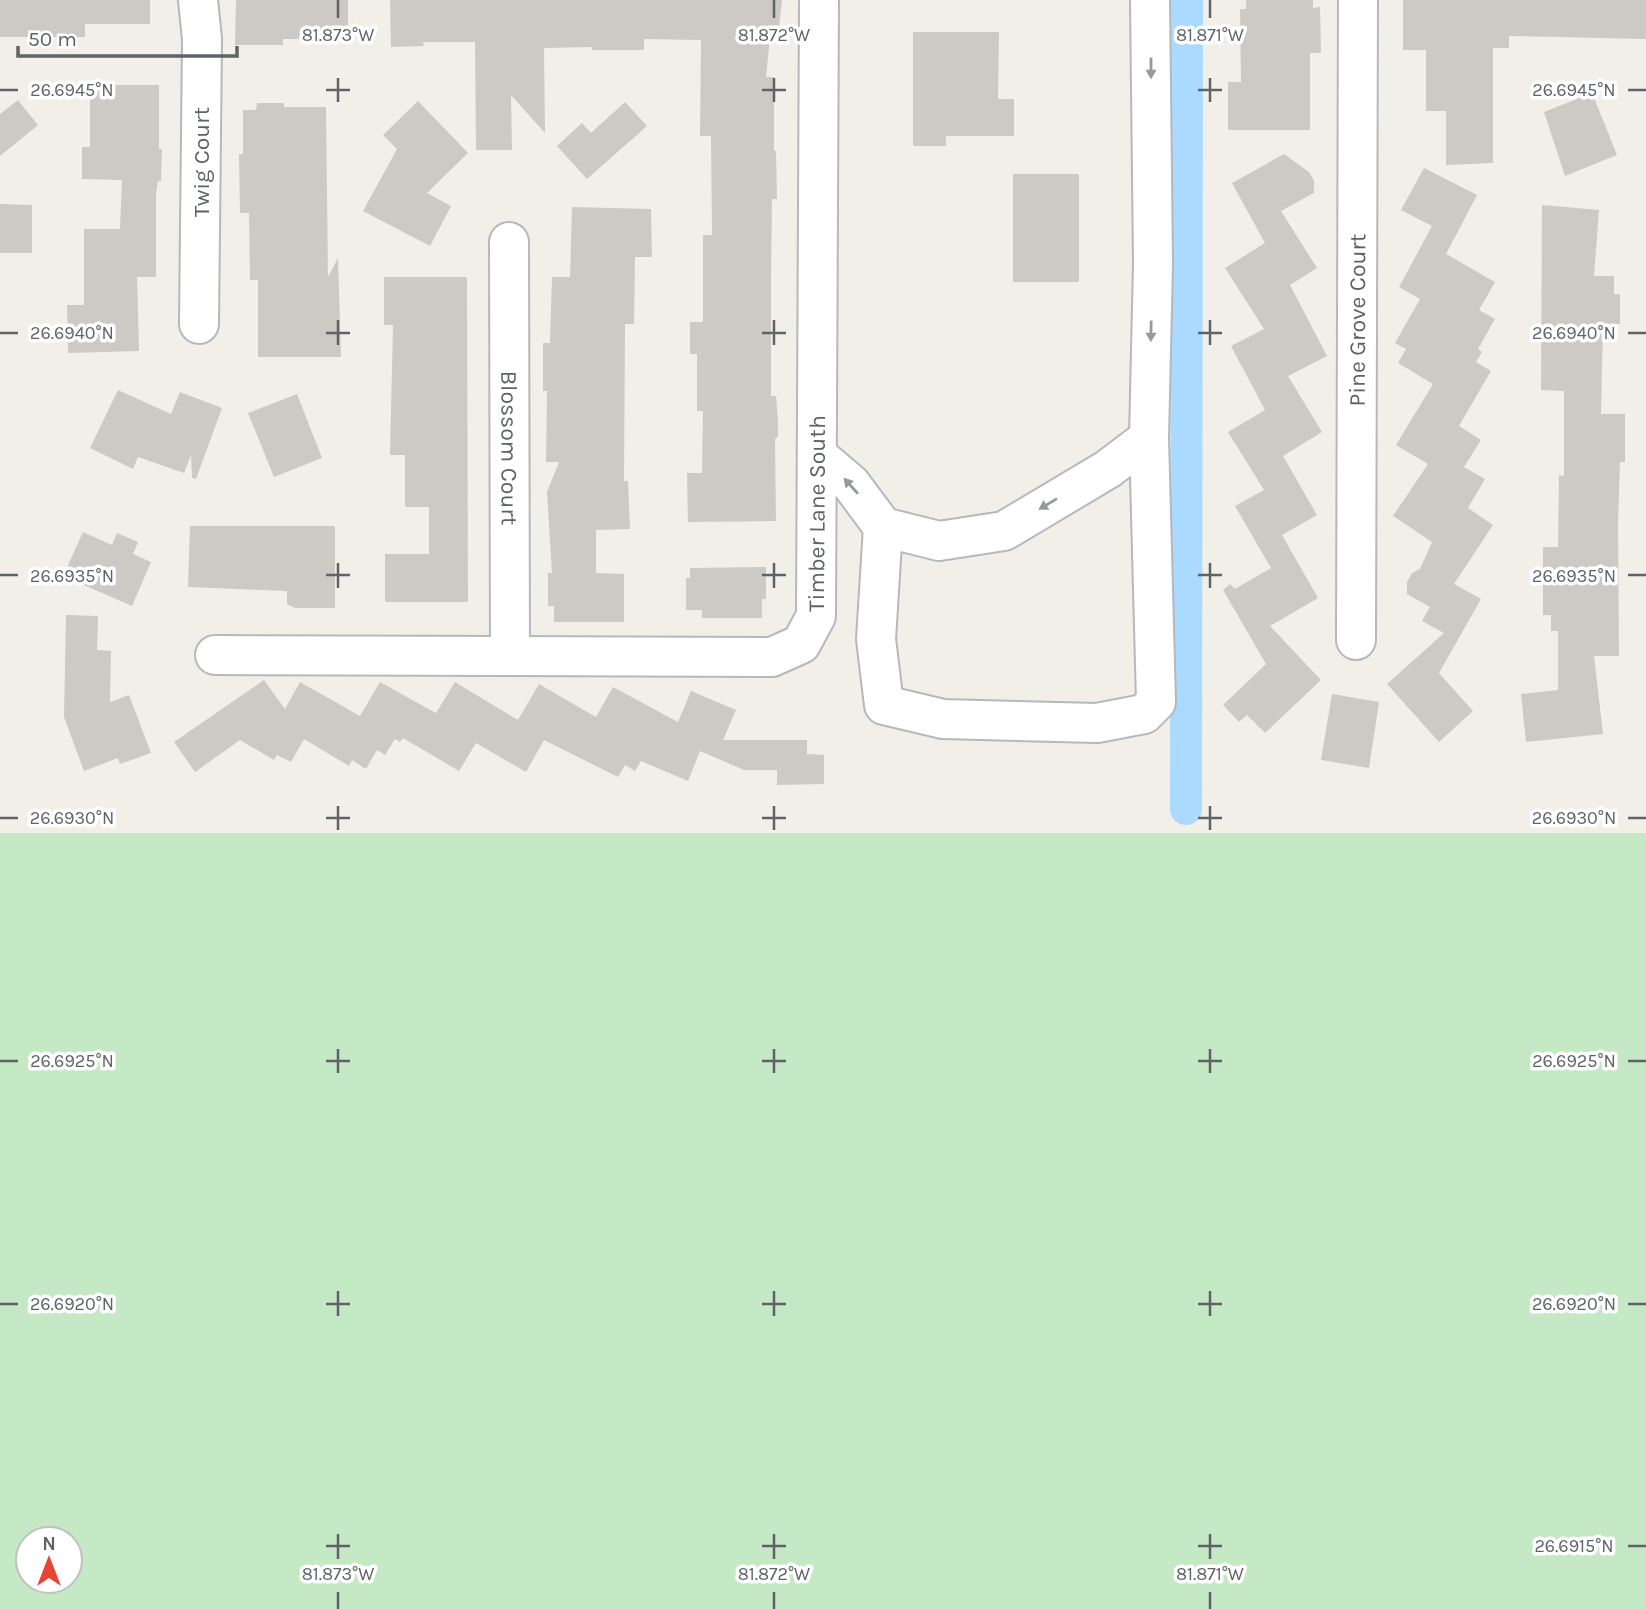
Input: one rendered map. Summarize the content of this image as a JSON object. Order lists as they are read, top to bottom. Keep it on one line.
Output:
{"streets":{"street":["Twig Court","Pine Grove Court","Blossom Court","Timber Lane South"]},"crossings":[["Blossom Court","Timber Lane South"]],"scale_bar":"50 m","north":"top","coordinates":["81.873°W","81.872°W","81.871°W","26.6945°N","26.6940°N","26.6935°N","26.6930°N","26.6925°N","26.6920°N","26.6915°N"]}
